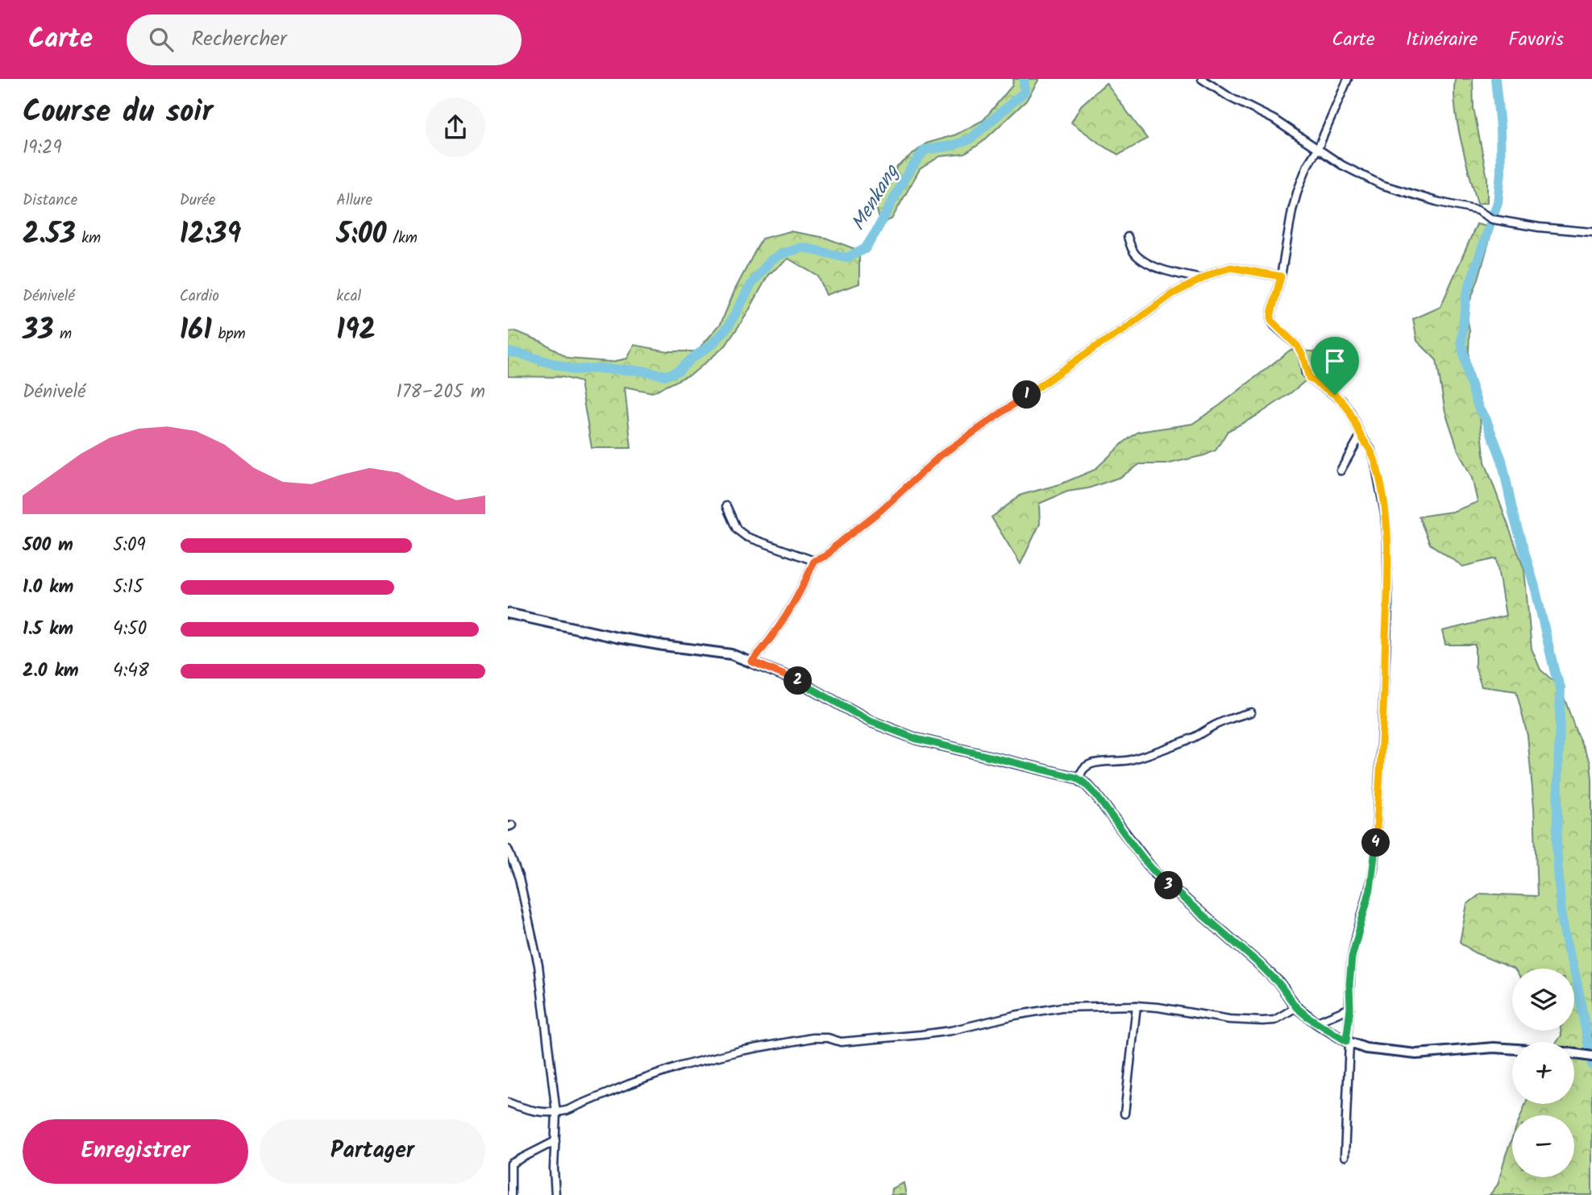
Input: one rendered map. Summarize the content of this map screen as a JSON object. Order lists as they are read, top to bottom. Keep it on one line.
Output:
{"water":["Menkang"],"page":{"header":"Carte","search":"Rechercher","nav":["Carte","Itinéraire","Favoris"],"heading":["Course du soir","19:29"],"stats":[["Distance","2.53 km"],["Durée","12:39"],["Allure","5:00 /km"],["Dénivelé","33 m"],["Cardio","161 bpm"],["kcal","192"]],"chart":["Dénivelé","178–205 m"],"pins":["1","2","4","3"],"list":[{"name":"500 m","note":"5:09"},{"name":"1.0 km","note":"5:15"},{"name":"1.5 km","note":"4:50"},{"name":"2.0 km","note":"4:48"}],"map_buttons":["+","−"],"buttons":["Enregistrer","Partager"]}}
